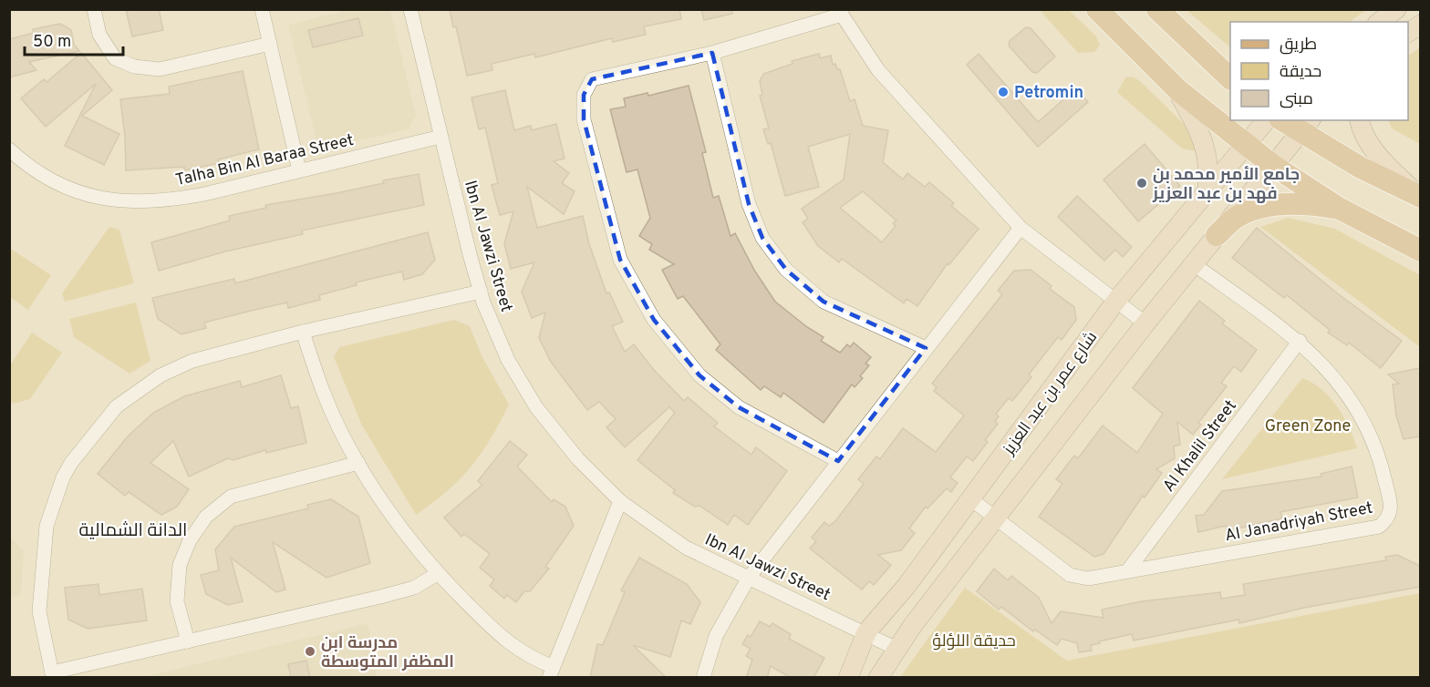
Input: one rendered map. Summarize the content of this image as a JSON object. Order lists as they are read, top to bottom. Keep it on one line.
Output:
{"streets":{"street":["Talha Bin Al Baraa Street","Ibn Al Jawzi Street","شارع عمر بن عبد العزيز","Al Khalil Street","Al Janadriyah Street"]},"crossings":[["Talha Bin Al Baraa Street","Ibn Al Jawzi Street"],["Ibn Al Jawzi Street","شارع عمر بن عبد العزيز"],["شارع عمر بن عبد العزيز","Al Janadriyah Street"],["Al Khalil Street","Al Janadriyah Street"]],"districts":["الدانة الشمالية"],"parks":["Green Zone","حديقة اللؤلؤ"],"places":["Petromin","جامع الأمير محمد بن فهد بن عبد العزيز","مدرسة ابن المظفر المتوسطة"],"legend":["طريق","حديقة","مبنى"],"scale_bar":"50 m"}
